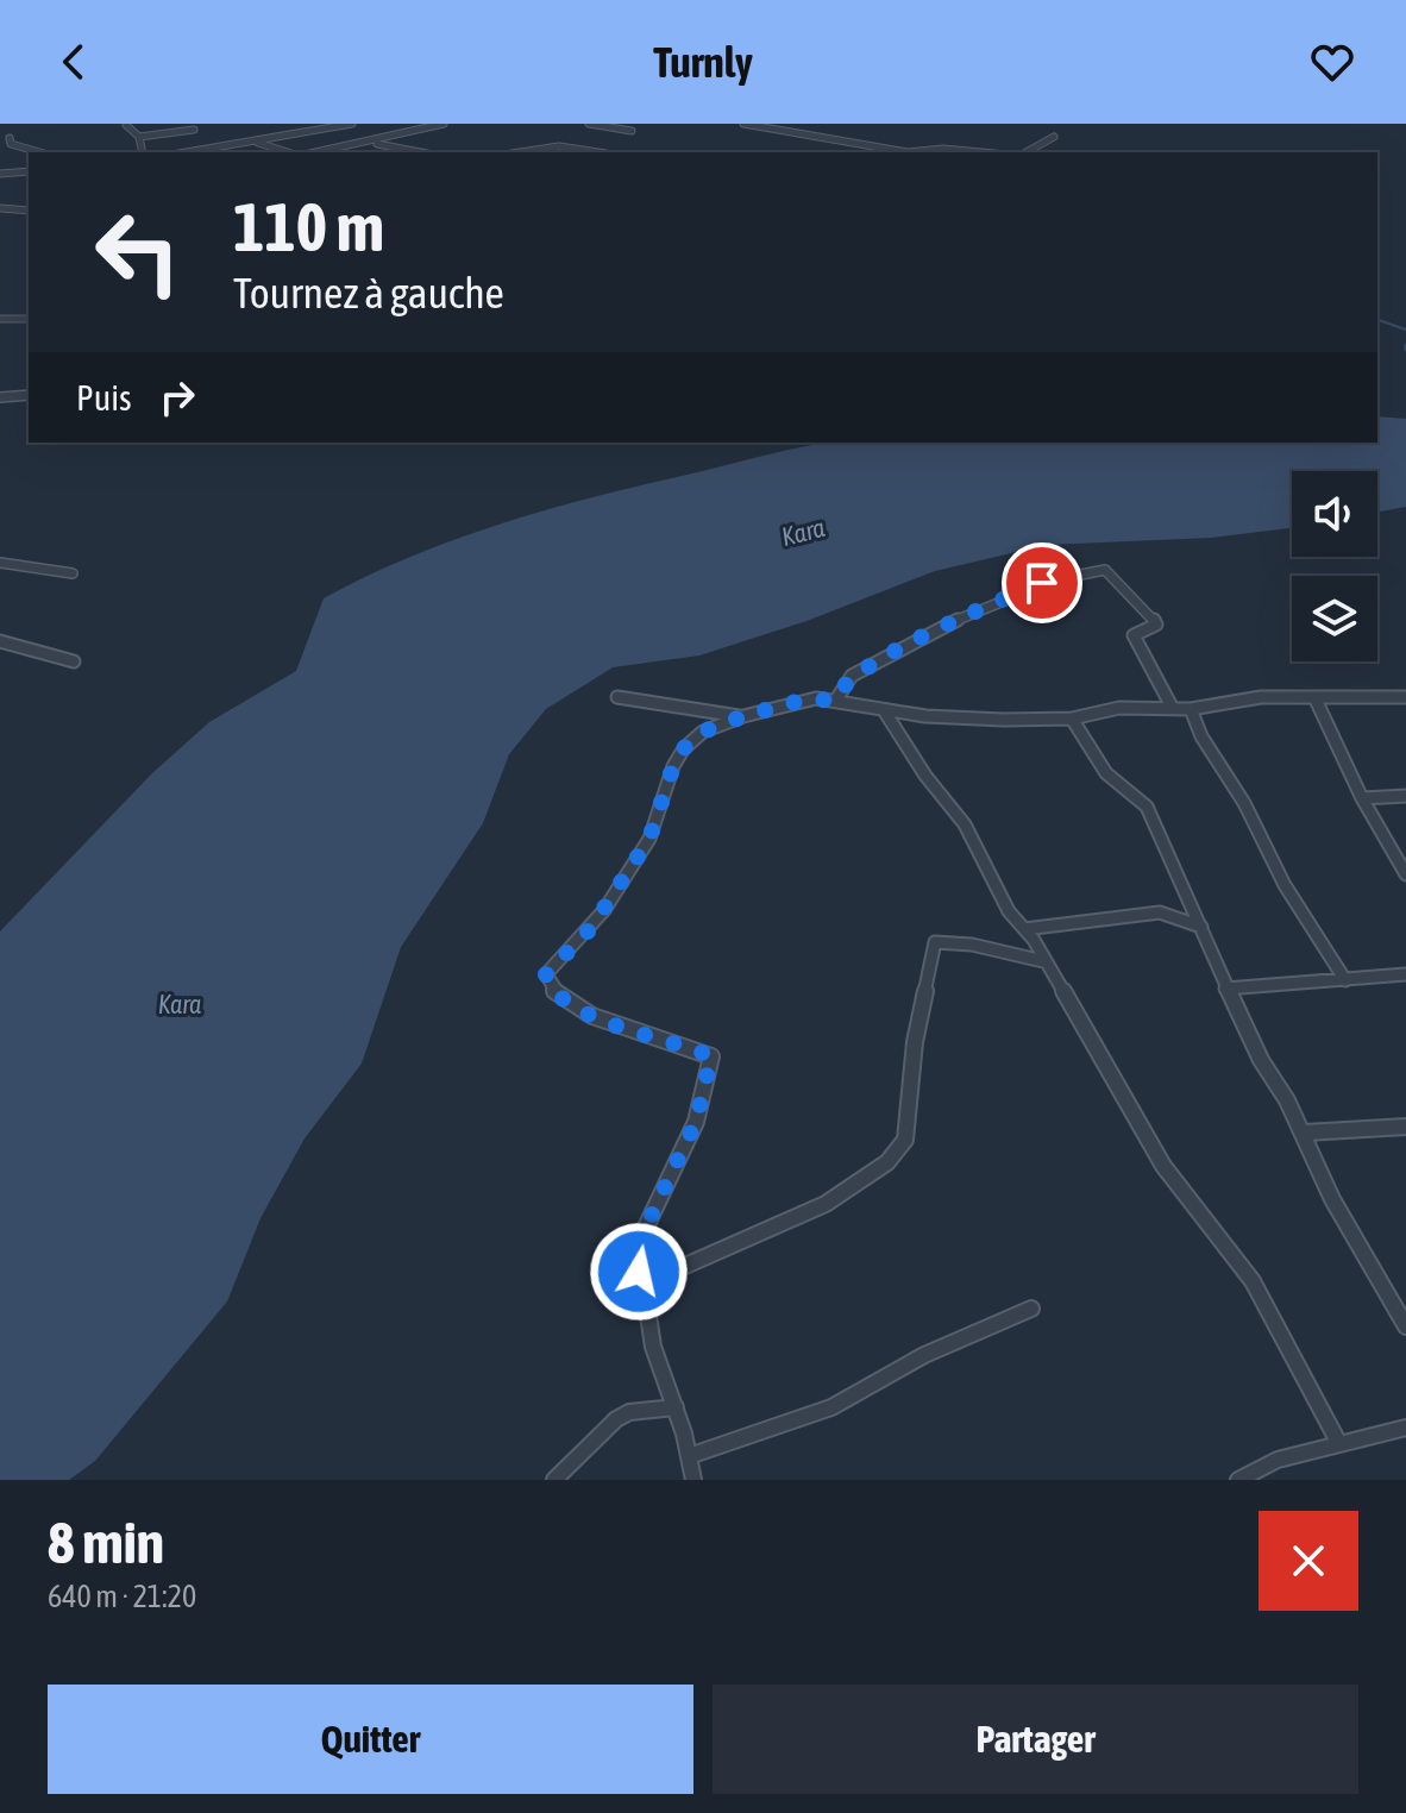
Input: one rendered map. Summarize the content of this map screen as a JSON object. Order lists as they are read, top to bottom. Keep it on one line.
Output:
{"water":["Kara"],"page":{"header":"Turnly","turn":["110 m","Tournez à gauche"],"then":"Puis","heading":["8 min","640 m · 21:20"],"buttons":["Quitter","Partager"]}}
